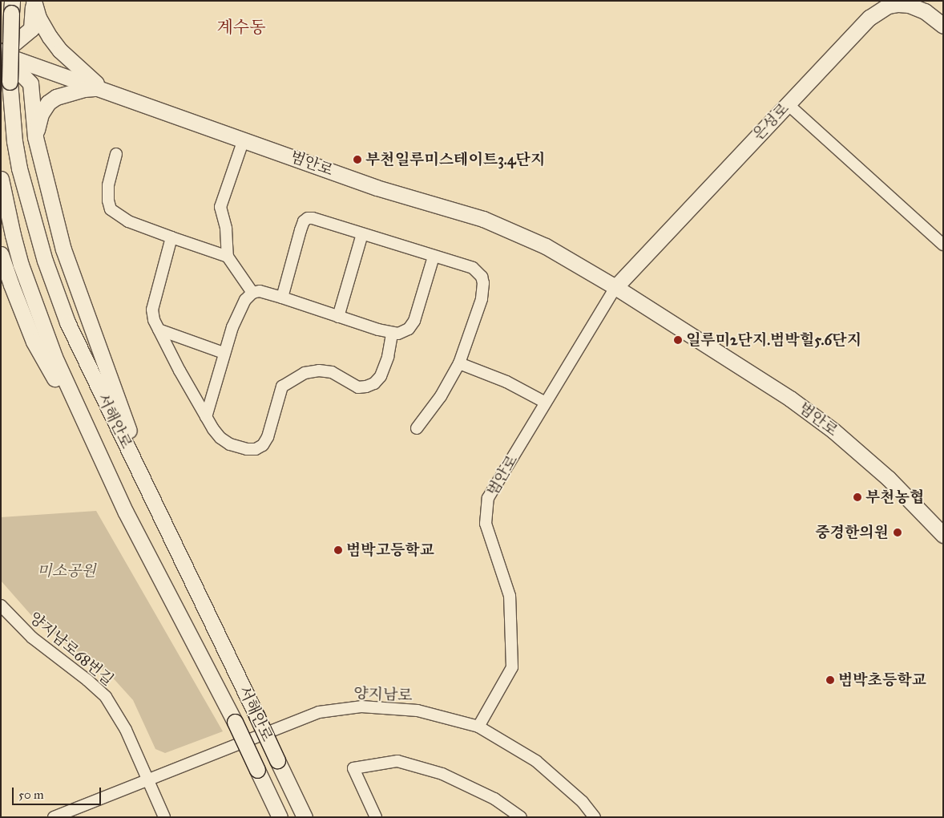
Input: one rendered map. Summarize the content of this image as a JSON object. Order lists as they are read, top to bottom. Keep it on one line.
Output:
{"streets":{"main road":["은성로","범안로","서해안로"],"street":["양지남로68번길","양지남로"]},"crossings":[["은성로","범안로"],["범안로","양지남로"],["양지남로68번길","양지남로"]],"districts":["계수동"],"parks":["미소공원"],"places":["부천일루미스테이트3.4단지","일루미2단지.범박힐5.6단지","부천농협","중경한의원","범박고등학교","범박초등학교"],"scale_bar":"50 m"}
